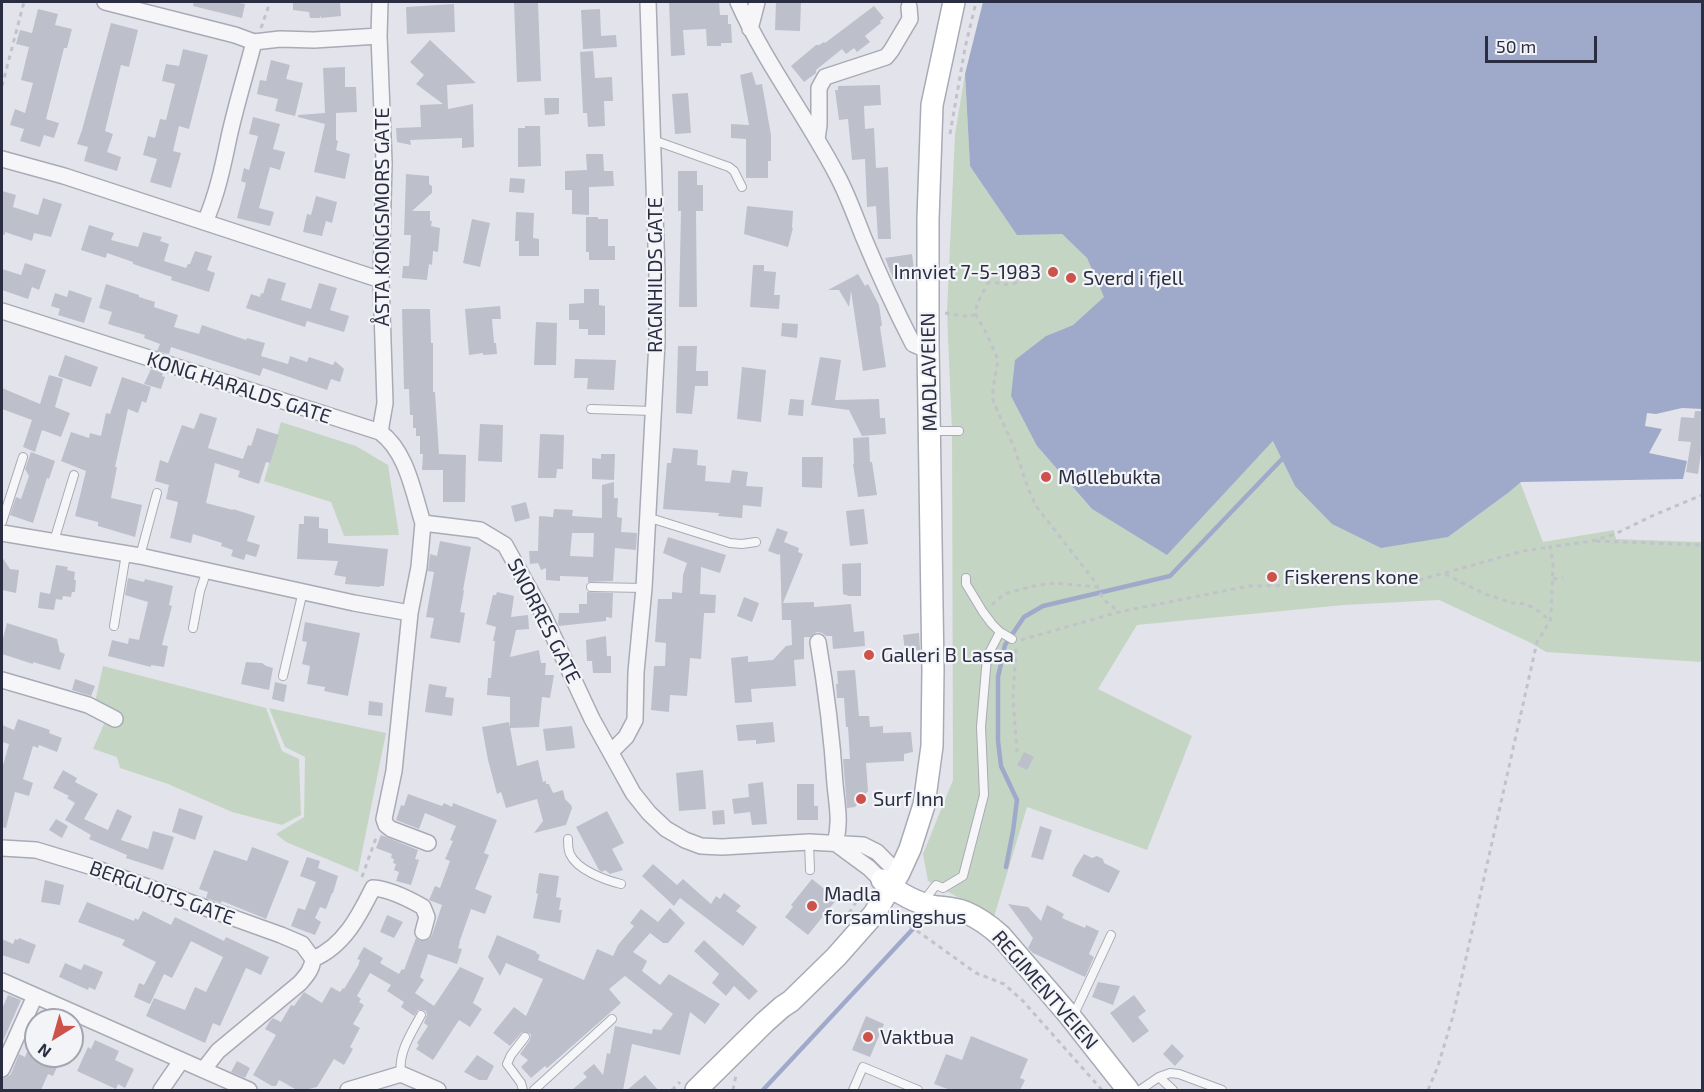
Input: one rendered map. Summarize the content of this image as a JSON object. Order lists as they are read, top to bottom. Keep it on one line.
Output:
{"streets":{"main road":["MADLAVEIEN","REGIMENTVEIEN"],"street":["ÅSTA KONGSMORS GATE","RAGNHILDS GATE","KONG HARALDS GATE","SNORRES GATE","BERGLJOTS GATE"]},"crossings":[["ÅSTA KONGSMORS GATE","KONG HARALDS GATE"],["RAGNHILDS GATE","SNORRES GATE"],["MADLAVEIEN","SNORRES GATE"],["MADLAVEIEN","REGIMENTVEIEN"],["SNORRES GATE","REGIMENTVEIEN"]],"places":["Innviet 7-5-1983","Sverd i fjell","Møllebukta","Fiskerens kone","Galleri B Lassa","Surf Inn","Madla forsamlingshus","Vaktbua"],"scale_bar":"50 m","north":"bottom left"}
